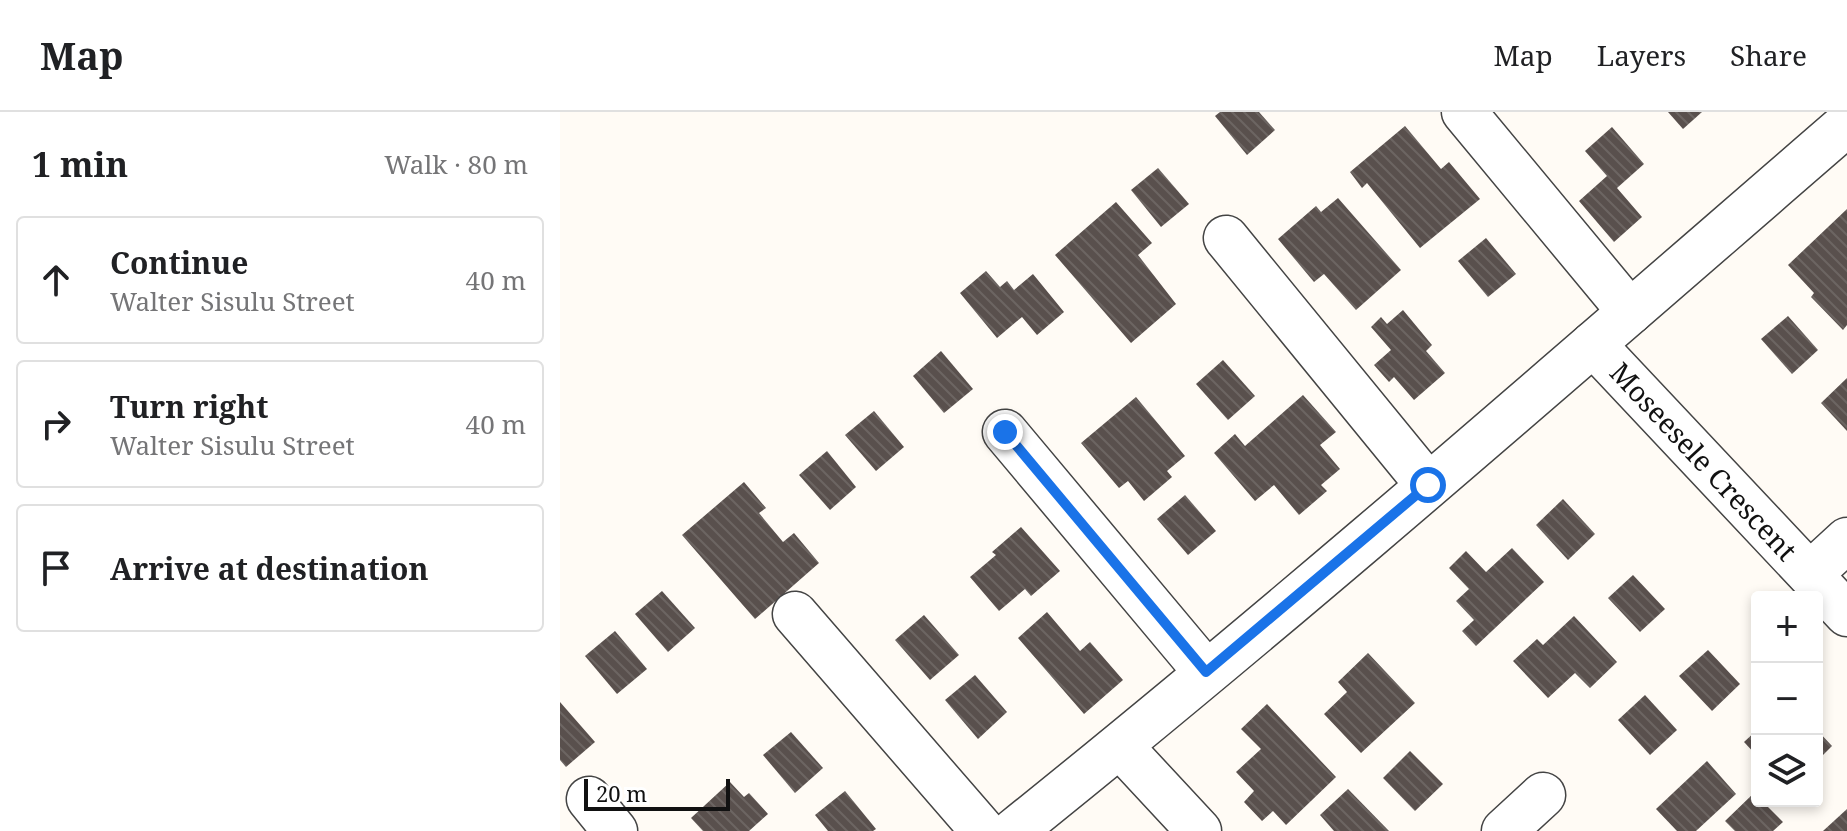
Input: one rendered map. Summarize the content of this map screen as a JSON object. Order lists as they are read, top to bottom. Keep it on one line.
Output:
{"streets":{"street":["Moseesele Crescent"]},"scale_bar":"20 m","page":{"header":"Map","nav":["Map","Layers","Share"],"heading":["1 min","Walk · 80 m"],"list":[["Continue","Walter Sisulu Street","40 m"],["Turn right","Walter Sisulu Street","40 m"],"Arrive at destination"],"map_buttons":["+","−"],"scale":"20 m"}}
